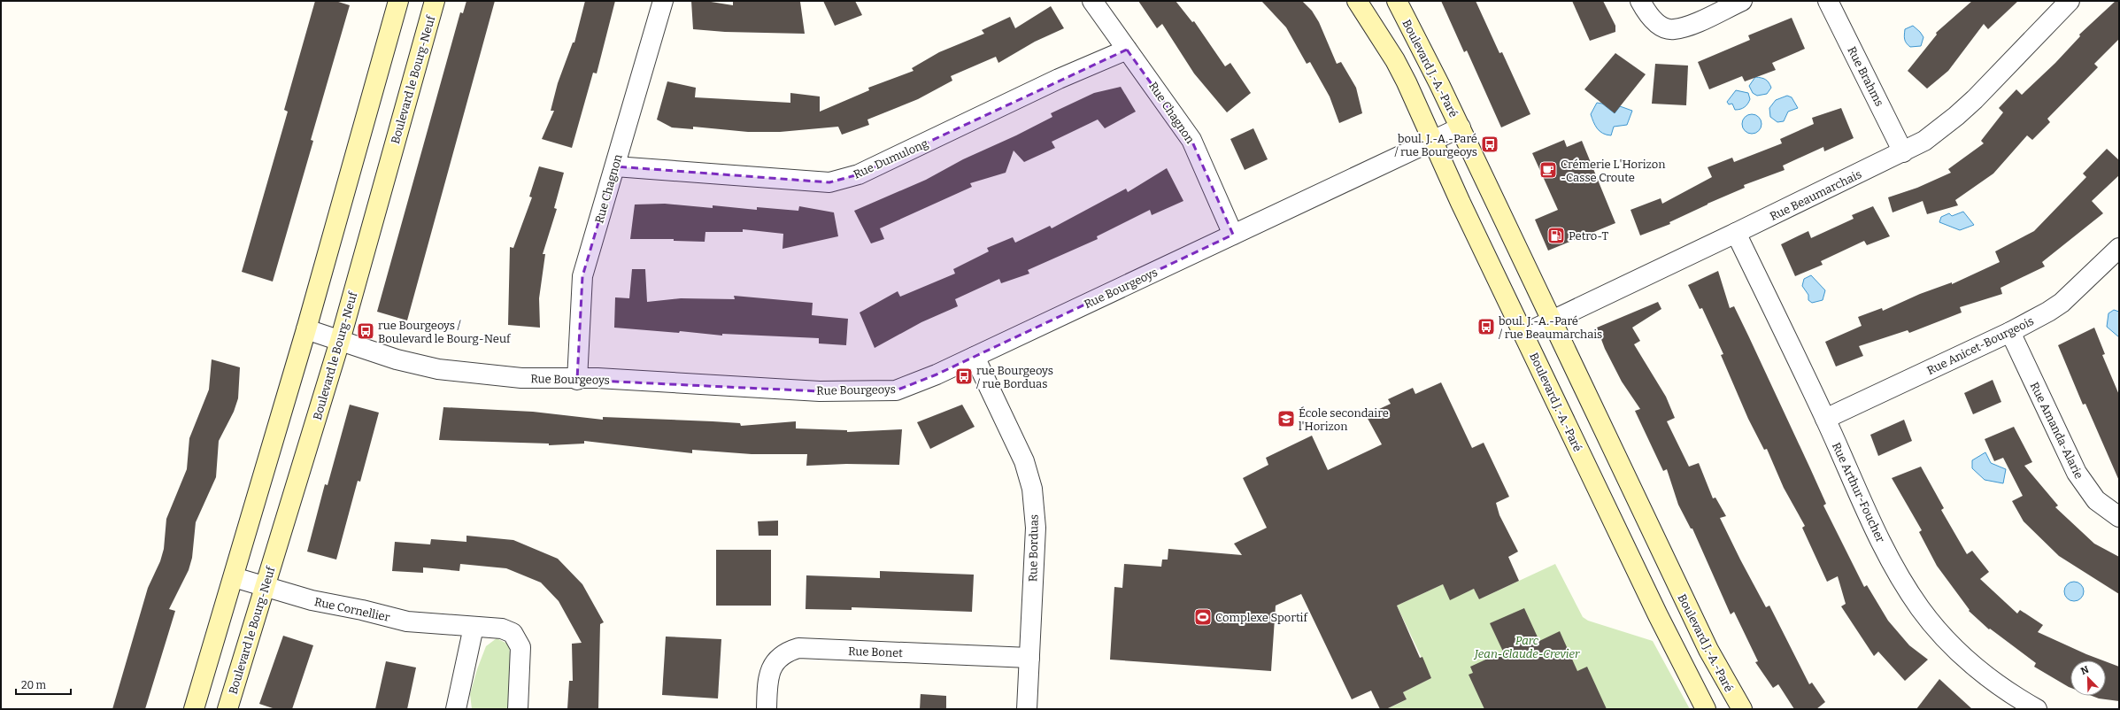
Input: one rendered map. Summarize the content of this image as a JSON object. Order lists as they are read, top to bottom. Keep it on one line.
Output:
{"streets":{"street":["Boulevard J.-A.-Paré","Rue Brahms","Boulevard le Bourg-Neuf","Rue Chagnon","Rue Dumulong","Rue Beaumarchais","Rue Bourgeoys","Rue Anicet-Bourgeois","Rue Amanda-Alarie","Rue Arthur-Foucher","Rue Borduas","Rue Cornellier","Rue Bonet"]},"crossings":[["Boulevard J.-A.-Paré","Rue Beaumarchais"],["Boulevard J.-A.-Paré","Rue Bourgeoys"],["Rue Brahms","Rue Beaumarchais"],["Boulevard le Bourg-Neuf","Rue Bourgeoys"],["Boulevard le Bourg-Neuf","Rue Cornellier"],["Rue Chagnon","Rue Dumulong"],["Rue Chagnon","Rue Bourgeoys"],["Rue Beaumarchais","Rue Arthur-Foucher"],["Rue Bourgeoys","Rue Borduas"],["Rue Anicet-Bourgeois","Rue Amanda-Alarie"],["Rue Anicet-Bourgeois","Rue Arthur-Foucher"],["Rue Borduas","Rue Bonet"]],"parks":["Parc Jean-Claude-Crevier"],"places":{"bus stop":["boul. J.-A.-Paré / rue Bourgeoys","boul. J.-A.-Paré / rue Beaumarchais","rue Bourgeoys / Boulevard le Bourg-Neuf","rue Bourgeoys / rue Borduas"],"cafe":["Crémerie L'Horizon -Casse Croute"],"fuel station":["Petro-T"],"school or university":["École secondaire l'Horizon"],"sports":["Complexe Sportif"]},"scale_bar":"20 m","north":"top left"}
